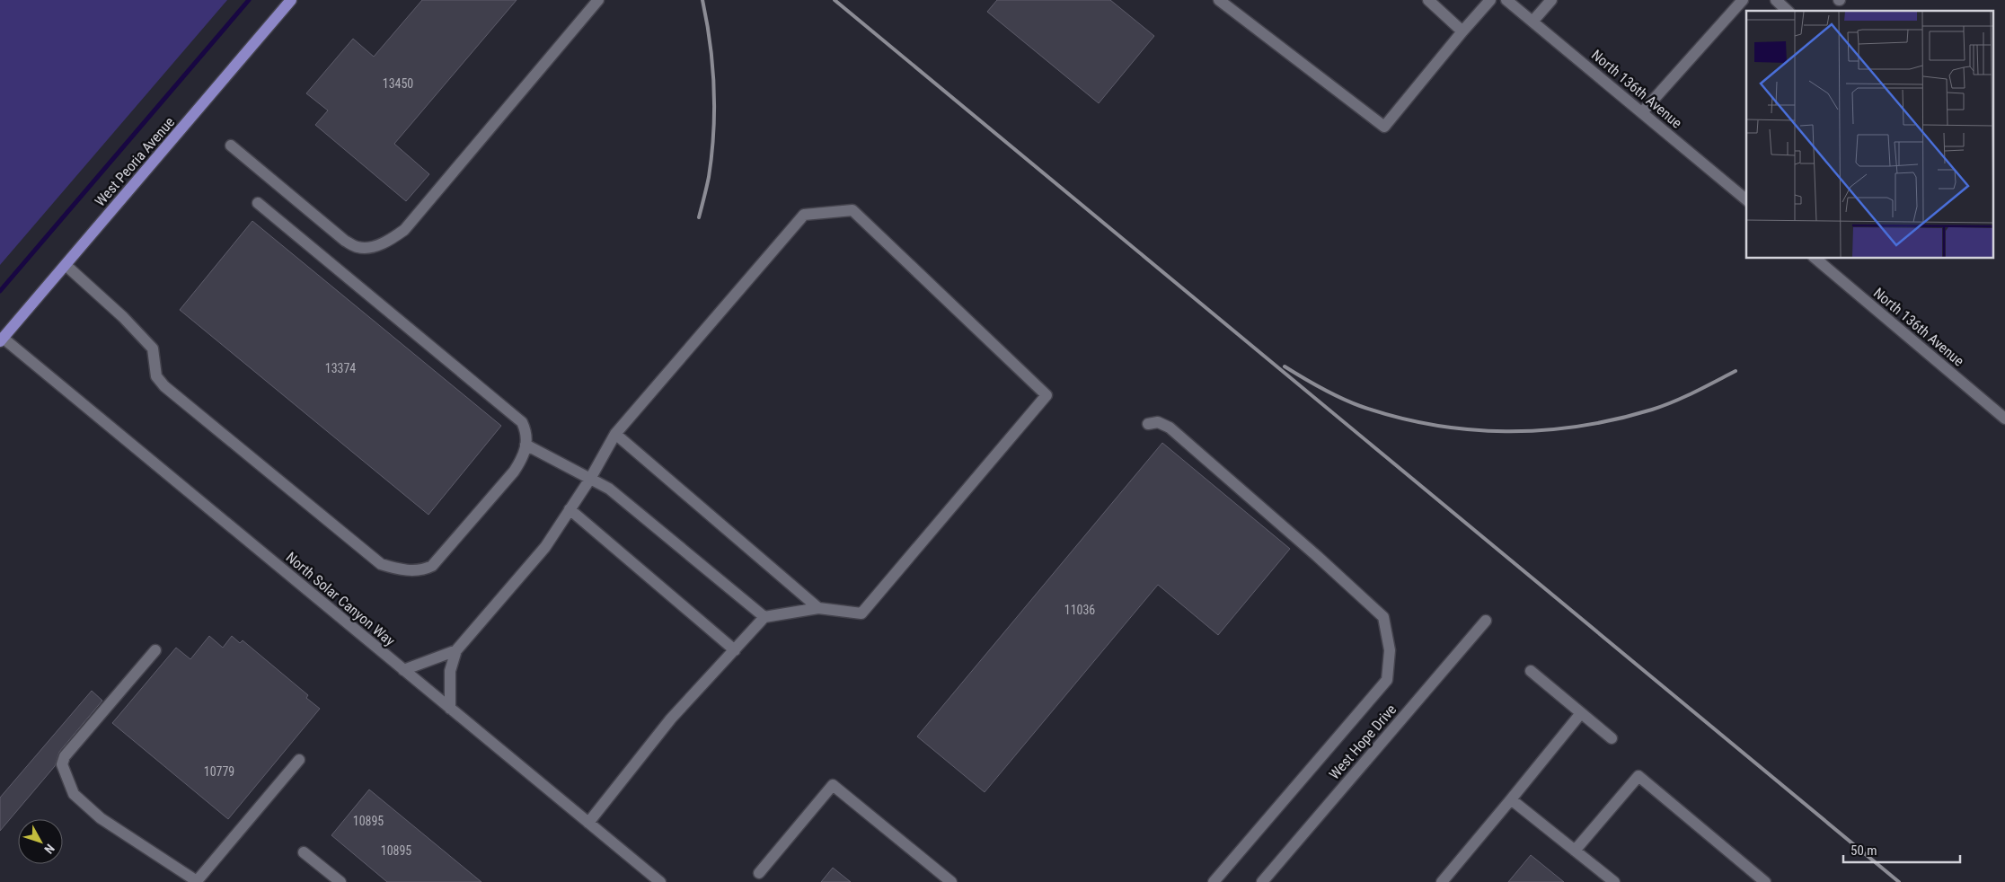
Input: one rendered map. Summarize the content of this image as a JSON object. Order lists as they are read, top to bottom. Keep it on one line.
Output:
{"streets":{"main road":["West Peoria Avenue"],"street":["North 136th Avenue","North Solar Canyon Way","West Hope Drive"]},"crossings":[["West Peoria Avenue","North Solar Canyon Way"]],"house_numbers":["13450","13374","11036","10779","10895","10895"],"scale_bar":"50 m","north":"bottom right"}
